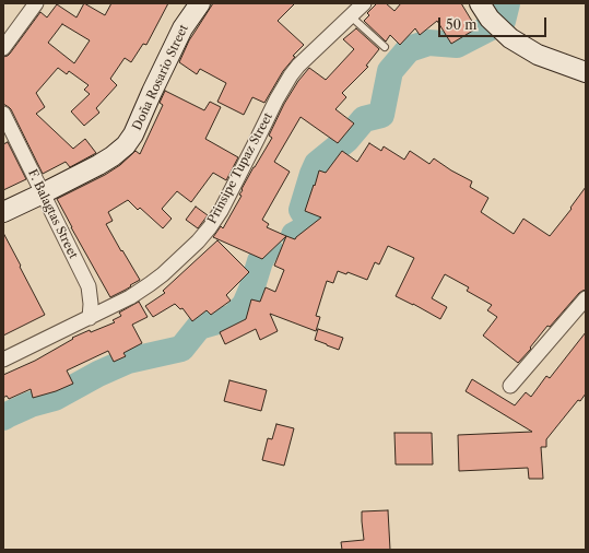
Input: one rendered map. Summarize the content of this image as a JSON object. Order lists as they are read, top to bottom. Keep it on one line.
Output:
{"streets":{"street":["Doña Rosario Street","Prinsipe Tupaz Street","F. Balagtas Street"]},"crossings":[["Doña Rosario Street","F. Balagtas Street"],["Prinsipe Tupaz Street","F. Balagtas Street"]],"scale_bar":"50 m"}
